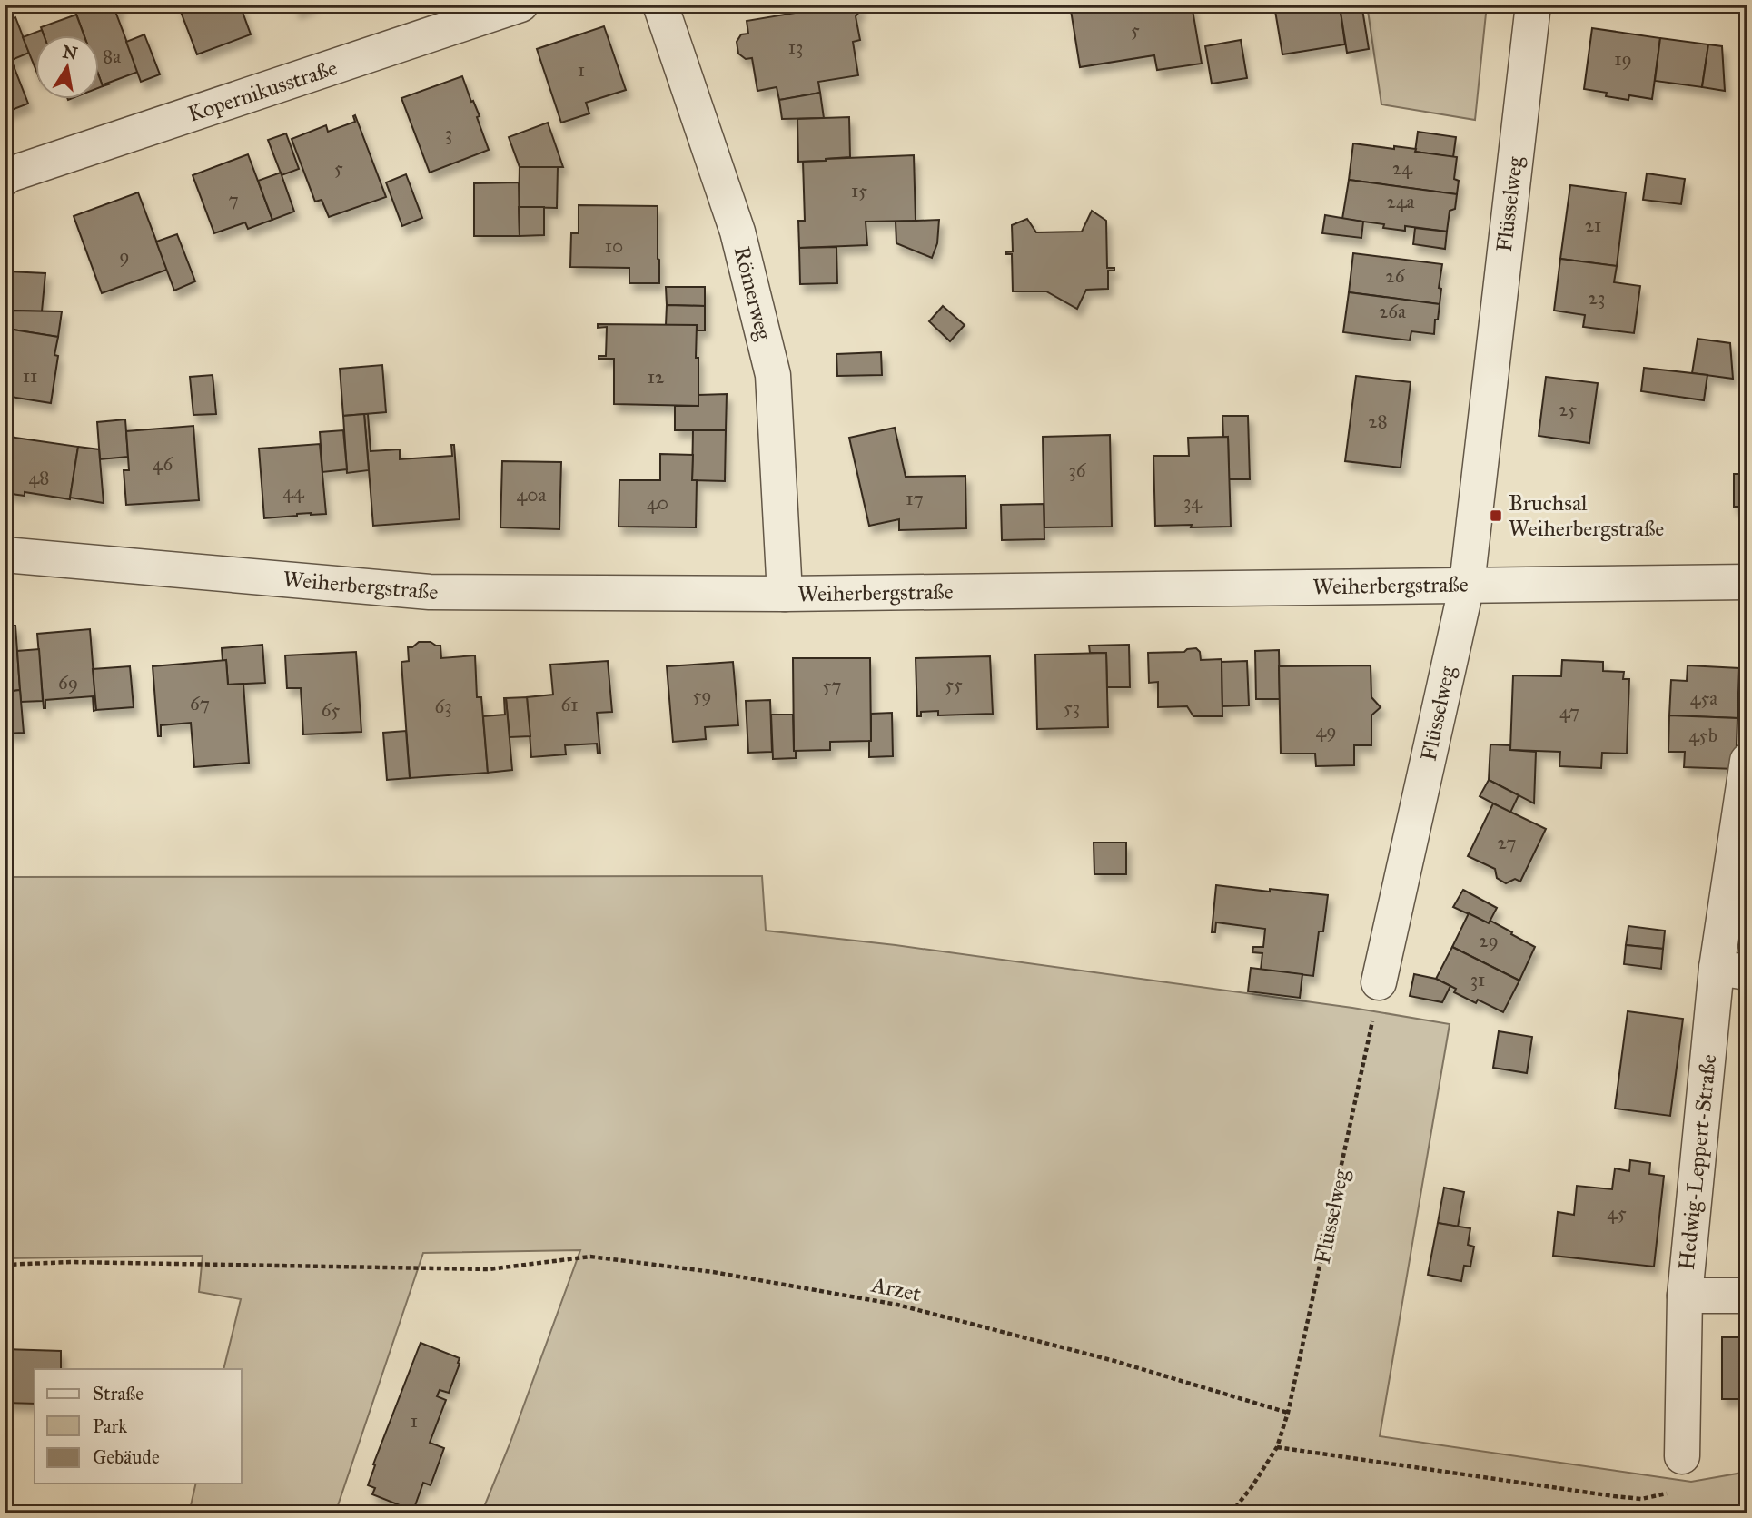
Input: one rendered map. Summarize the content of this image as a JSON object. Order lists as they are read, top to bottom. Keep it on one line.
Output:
{"streets":{"street":["Kopernikusstraße","Flüsselweg","Römerweg","Weiherbergstraße","Hedwig-Leppert-Straße"],"path":["Arzet"]},"crossings":[["Flüsselweg","Weiherbergstraße"],["Flüsselweg","Arzet"],["Römerweg","Weiherbergstraße"]],"places":{"transit":["Bruchsal Weiherbergstraße"]},"house_numbers":["5","13","8a","19","1","3","5","24","15","7","24a","21","10","9","26","23","26a","11","12","25","28","46","36","48","44","40a","17","34","40","69","55","57","59","45a","67","61","63","53","65","47","49","45b","27","29","31","45","1"],"legend":["Straße","Park","Gebäude"],"north":"top"}
